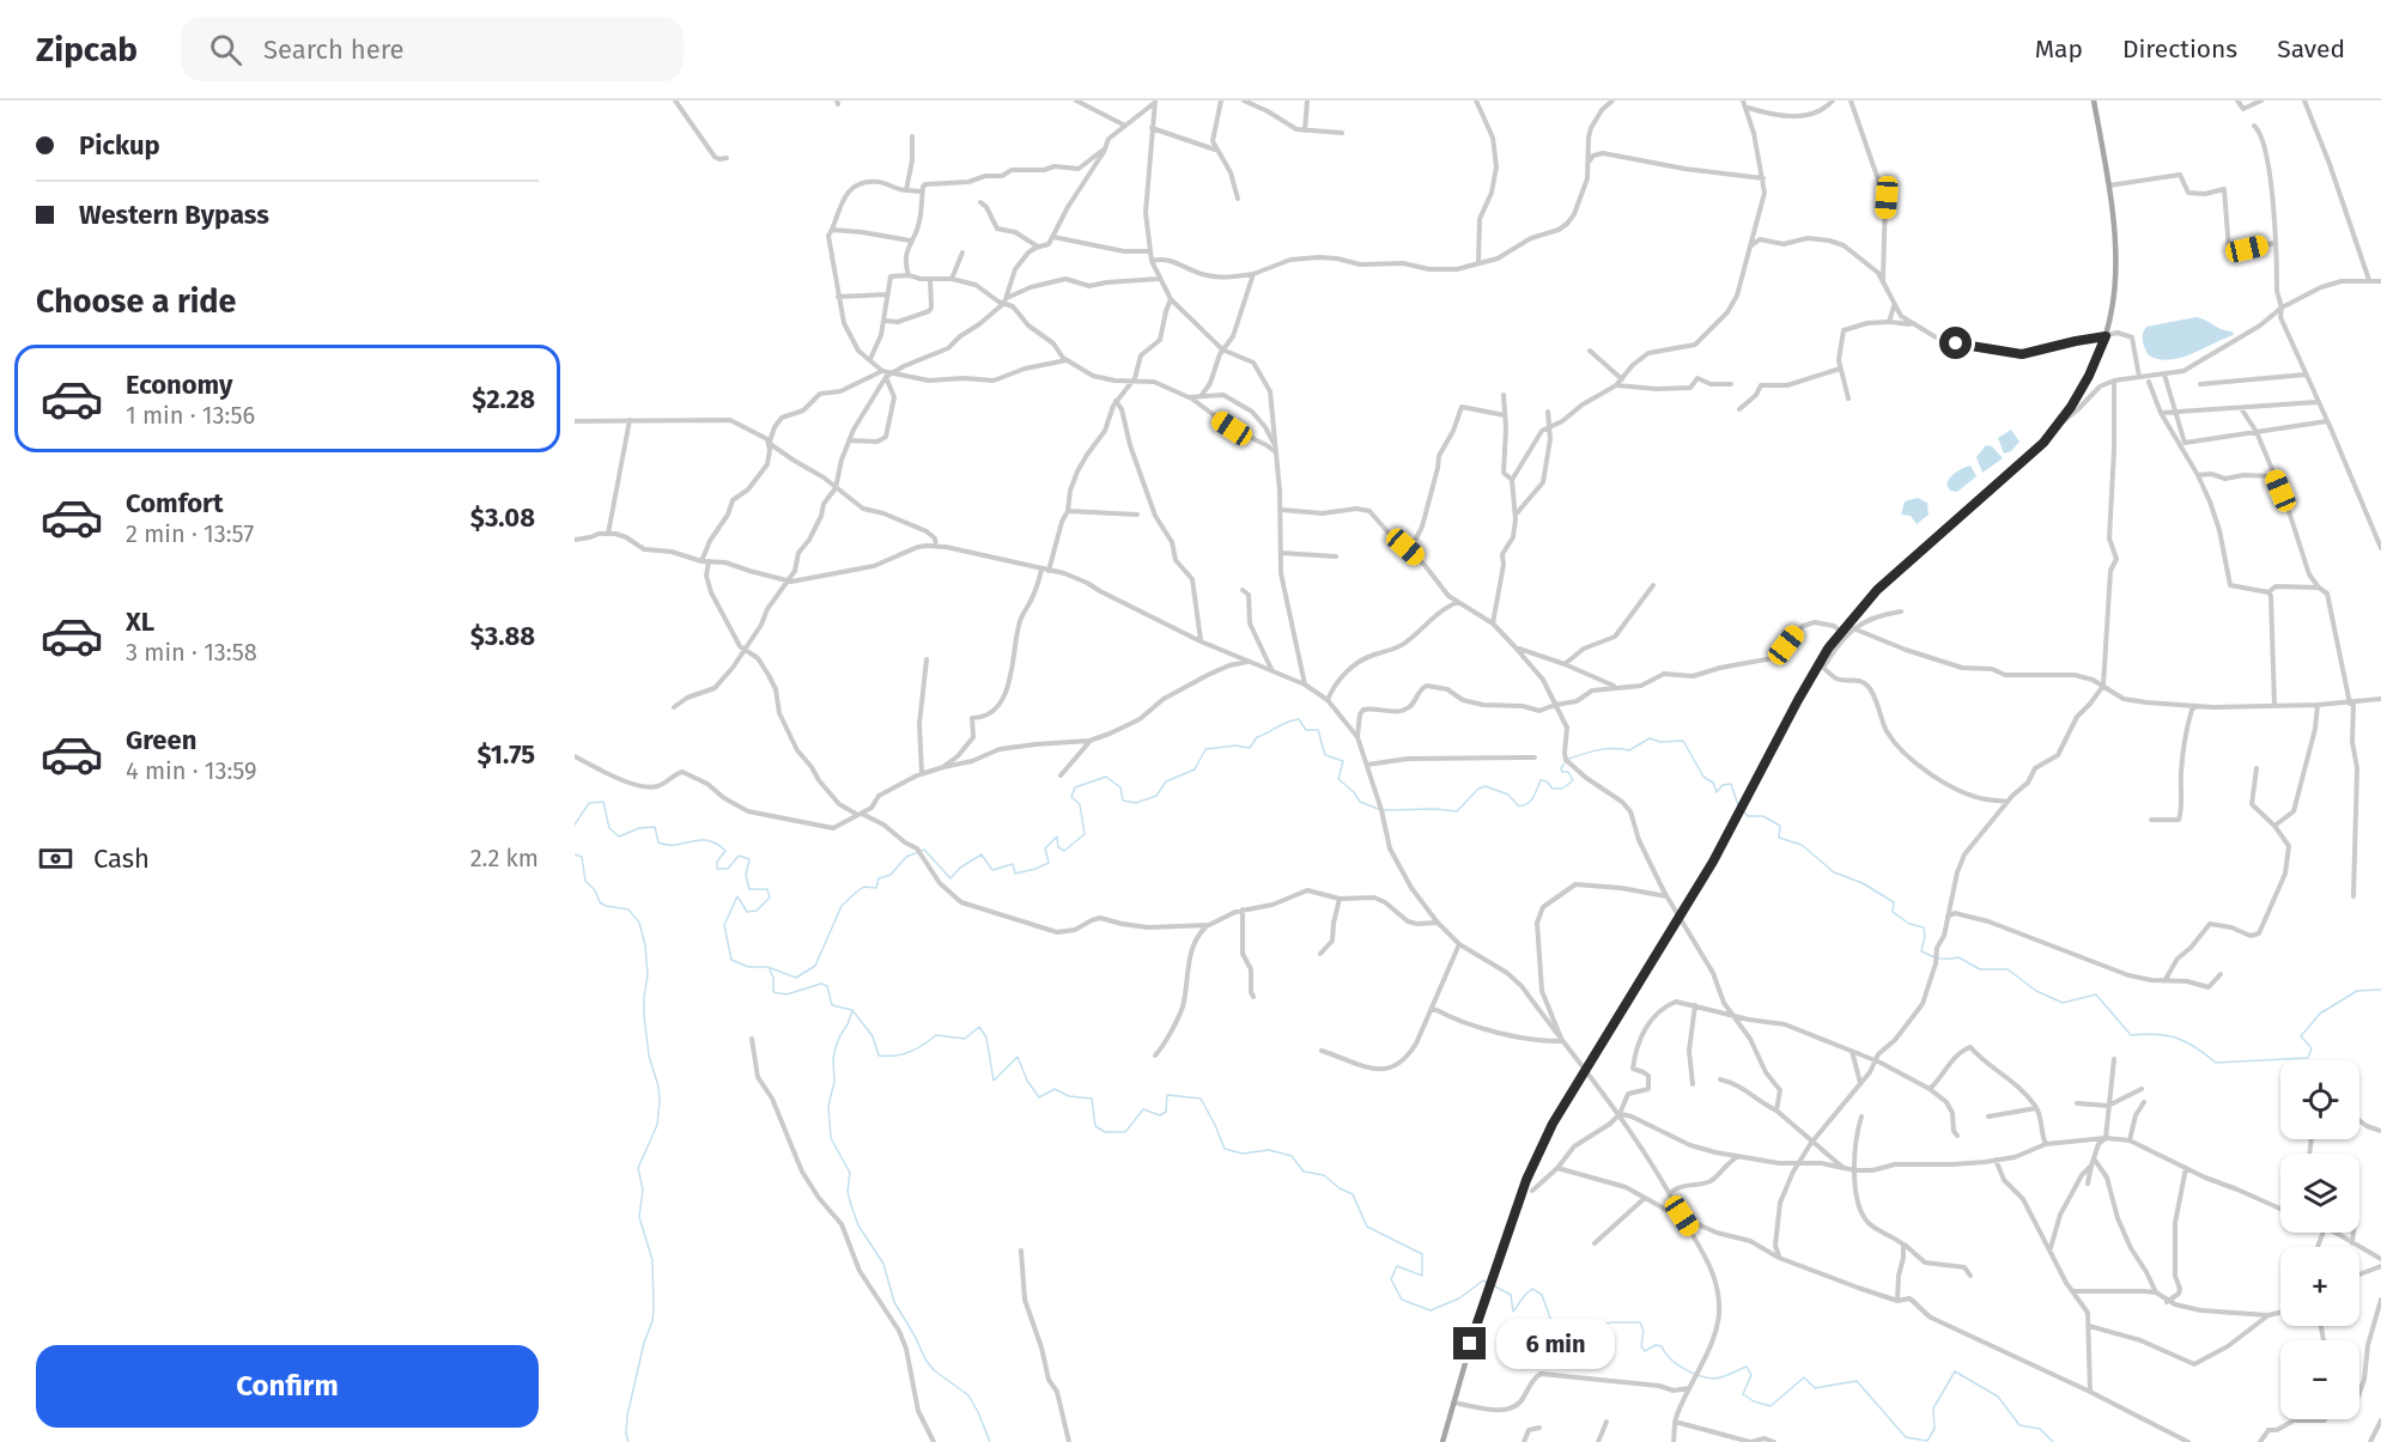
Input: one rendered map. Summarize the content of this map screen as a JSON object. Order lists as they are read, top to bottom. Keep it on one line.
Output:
{"page":{"header":"Zipcab","search":"Search here","nav":["Map","Directions","Saved"],"banner":["Pickup","Western Bypass"],"heading":"Choose a ride","list":[{"name":"Economy","note":"1 min · 13:56","value":"$2.28"},{"name":"Comfort","note":"2 min · 13:57","value":"$3.08"},{"name":"XL","note":"3 min · 13:58","value":"$3.88"},{"name":"Green","note":"4 min · 13:59","value":"$1.75"}],"pay":["Cash","2.2 km"],"map_buttons":["+","−"],"bubble":"6 min","buttons":"Confirm"}}
